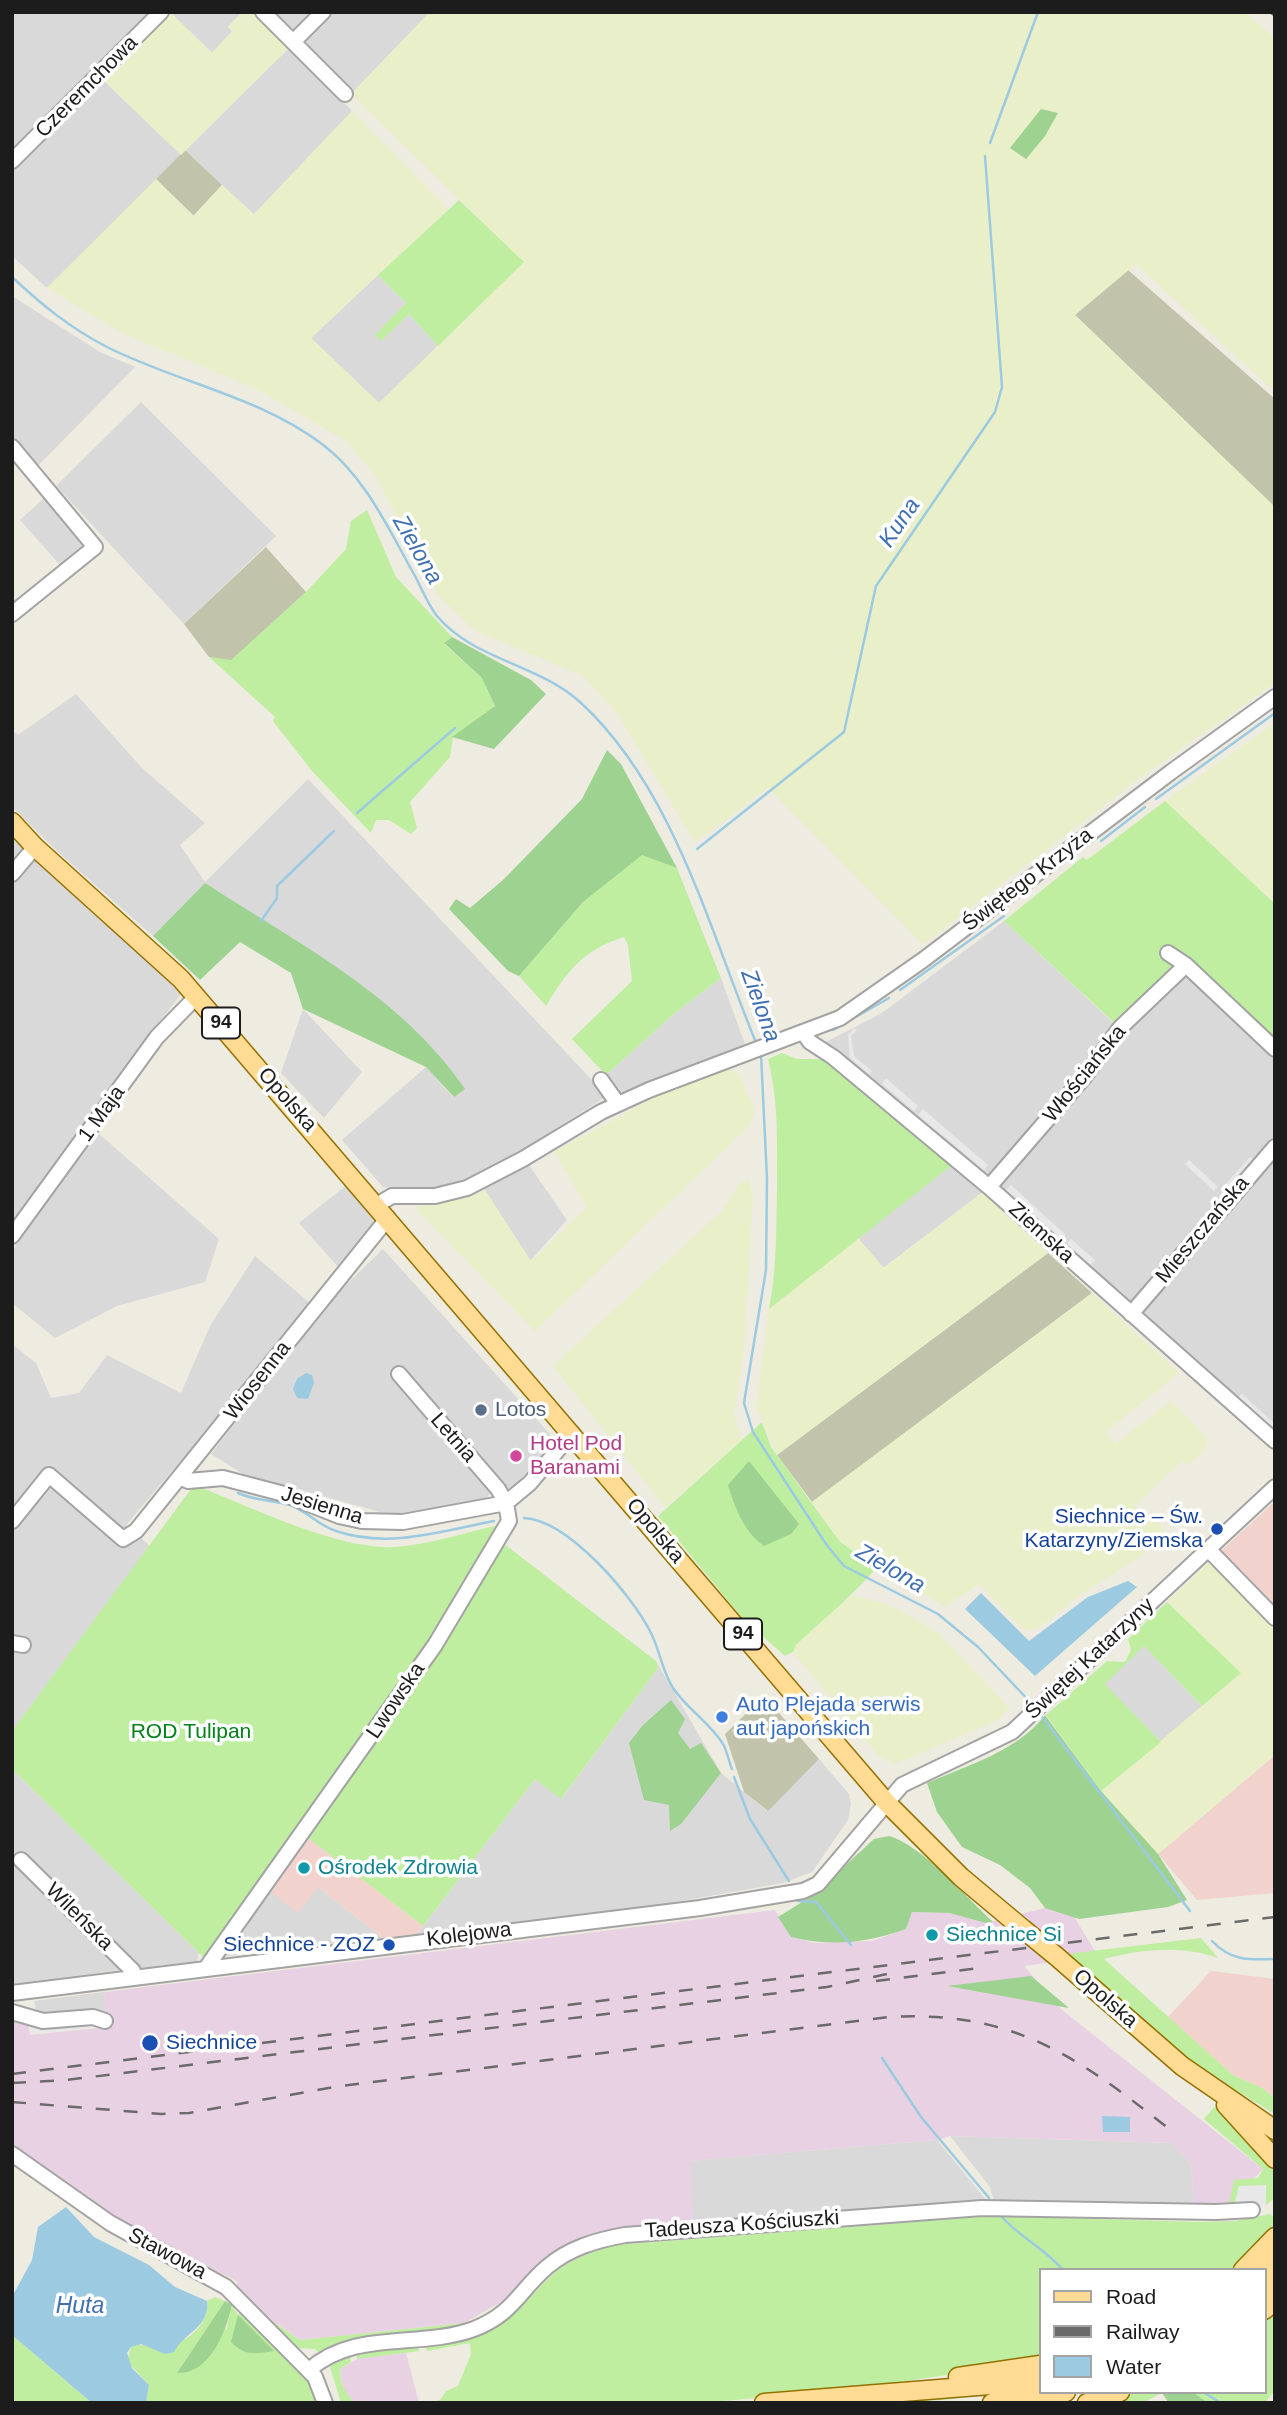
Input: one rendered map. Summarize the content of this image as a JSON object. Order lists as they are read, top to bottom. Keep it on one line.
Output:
{"streets":{"main road":["94","Opolska"],"street":["Czeremchowa","Świętego Krzyża","Włościańska","1 Maja","Mieszczańska","Ziemska","Wiosenna","Letnia","Jesienna","Świętej Katarzyny","Lwowska","Wileńska","Kolejowa","Tadeusza Kościuszki","Stawowa"]},"crossings":[["Świętego Krzyża","Ziemska"],["Włościańska","Ziemska"],["Opolska","1 Maja"],["Opolska","Wiosenna"],["Opolska","Świętej Katarzyny"],["Opolska","Kolejowa"],["Mieszczańska","Ziemska"],["Wiosenna","Jesienna"],["Letnia","Jesienna"],["Letnia","Lwowska"],["Jesienna","Lwowska"],["Świętej Katarzyny","Kolejowa"],["Lwowska","Kolejowa"],["Wileńska","Kolejowa"],["Tadeusza Kościuszki","Stawowa"]],"water":["Kuna","Zielona","Huta"],"parks":["ROD Tulipan"],"places":["Lotos","Hotel Pod Baranami","Siechnice – Św. Katarzyny/Ziemska","Auto Plejada serwis aut japońskich","Ośrodek Zdrowia","Siechnice Si","Siechnice - ZOZ","Siechnice"],"legend":["Road","Railway","Water"]}
